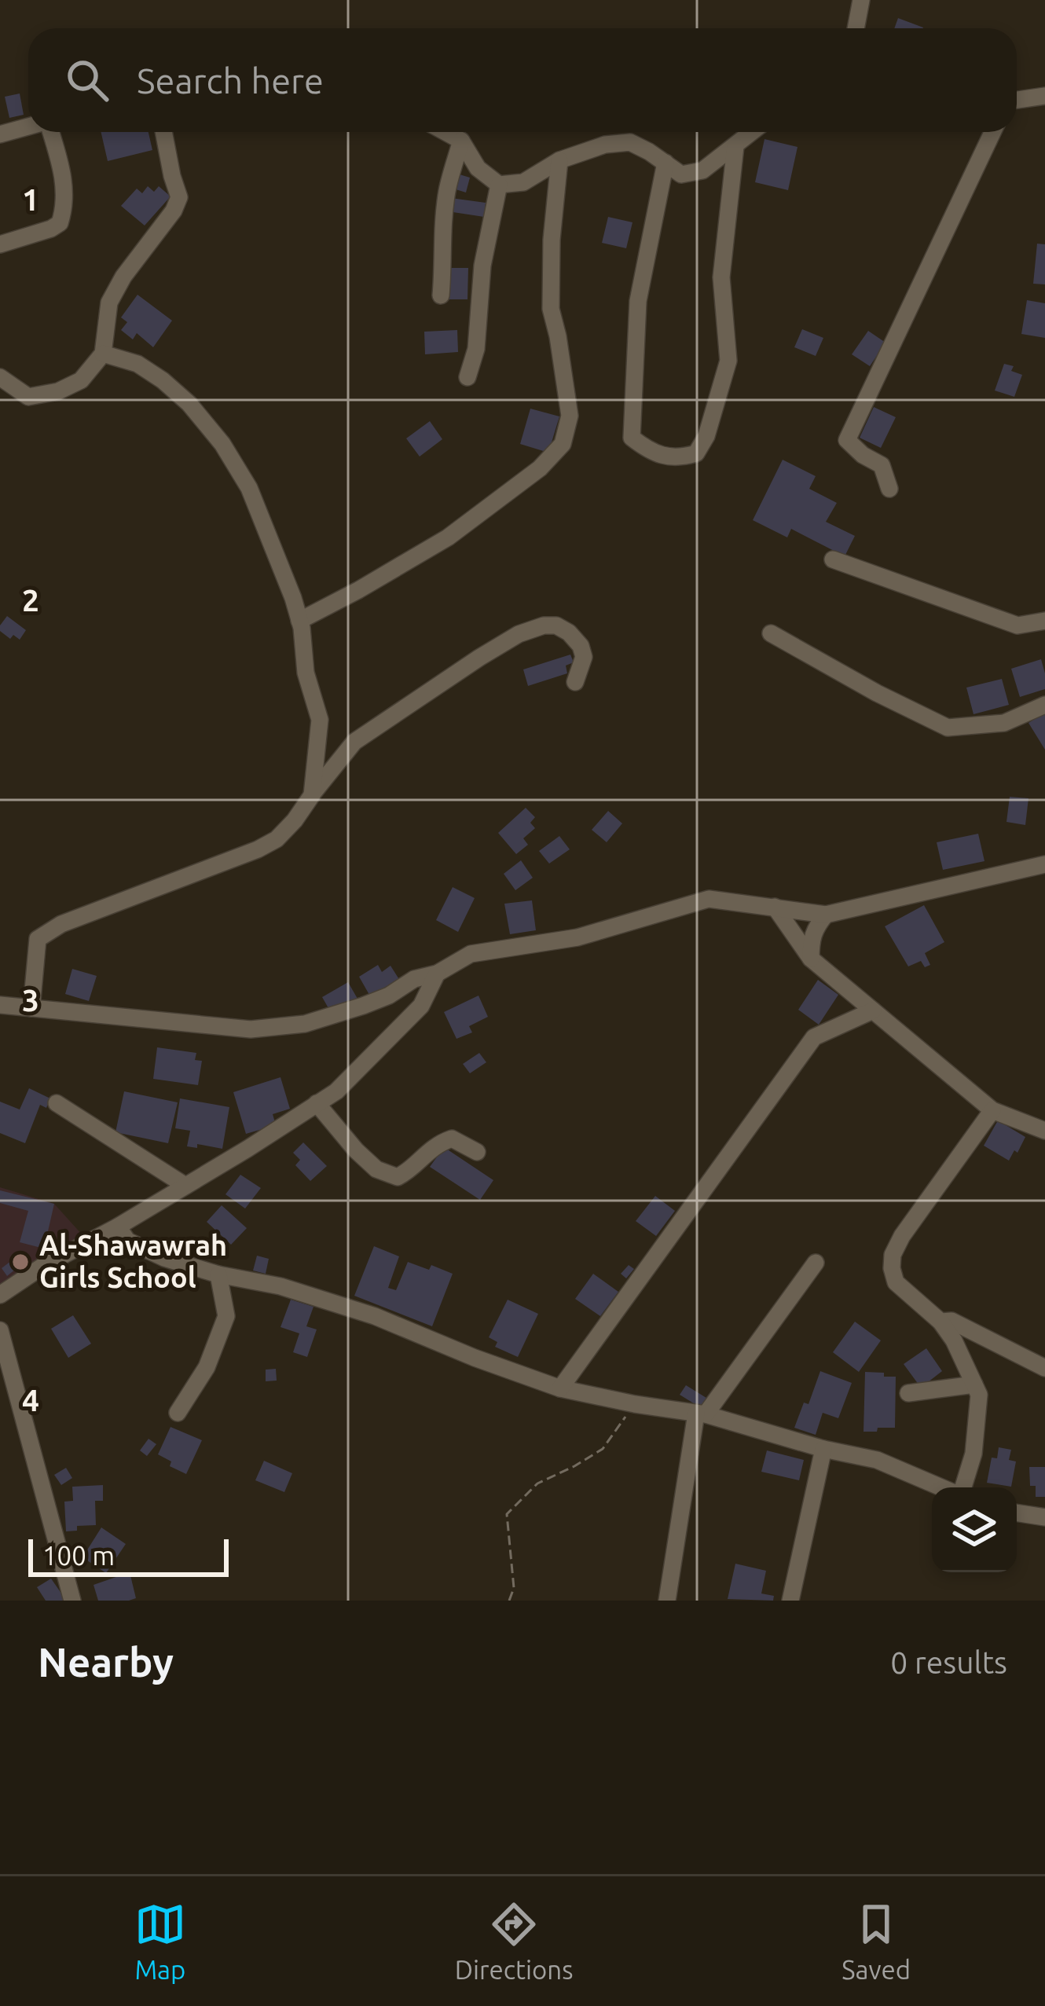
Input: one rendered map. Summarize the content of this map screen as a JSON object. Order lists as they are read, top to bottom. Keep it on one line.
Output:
{"places":["Al-Shawawrah Girls School"],"scale_bar":"100 m","page":{"search":"Search here","scale":"100 m","heading":["Nearby","0 results"],"nav":["Map","Directions","Saved"]},"grid":{"rows":["1","2","3","4"]}}
